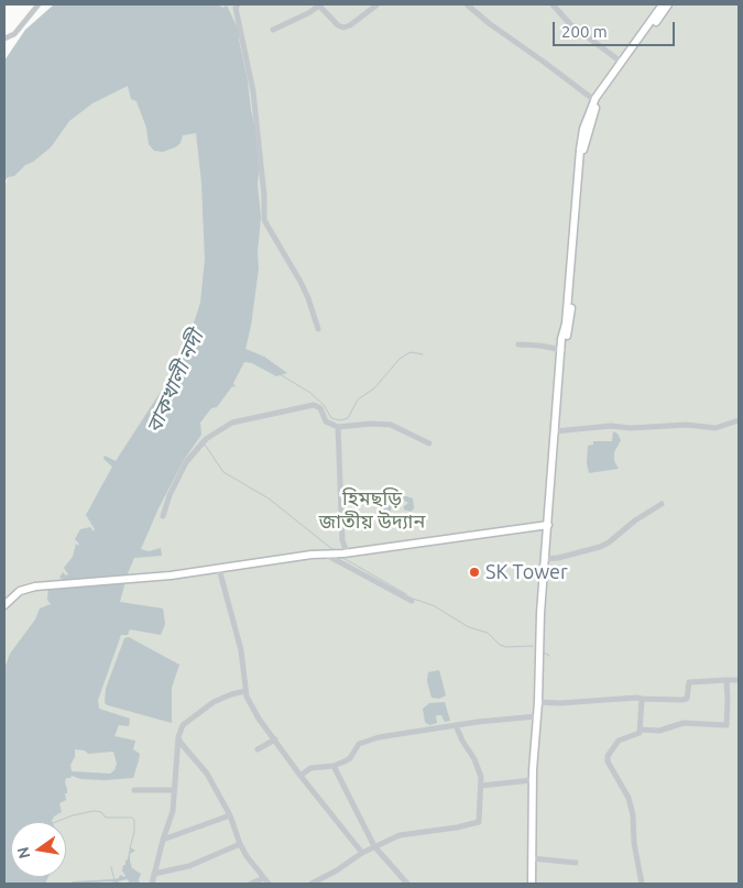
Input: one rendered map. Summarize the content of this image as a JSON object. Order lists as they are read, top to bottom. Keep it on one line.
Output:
{"water":["বাকখালী নদী"],"parks":["হিমছড়ি জাতীয় উদ্যান"],"places":["SK Tower"],"scale_bar":"200 m","north":"left"}
